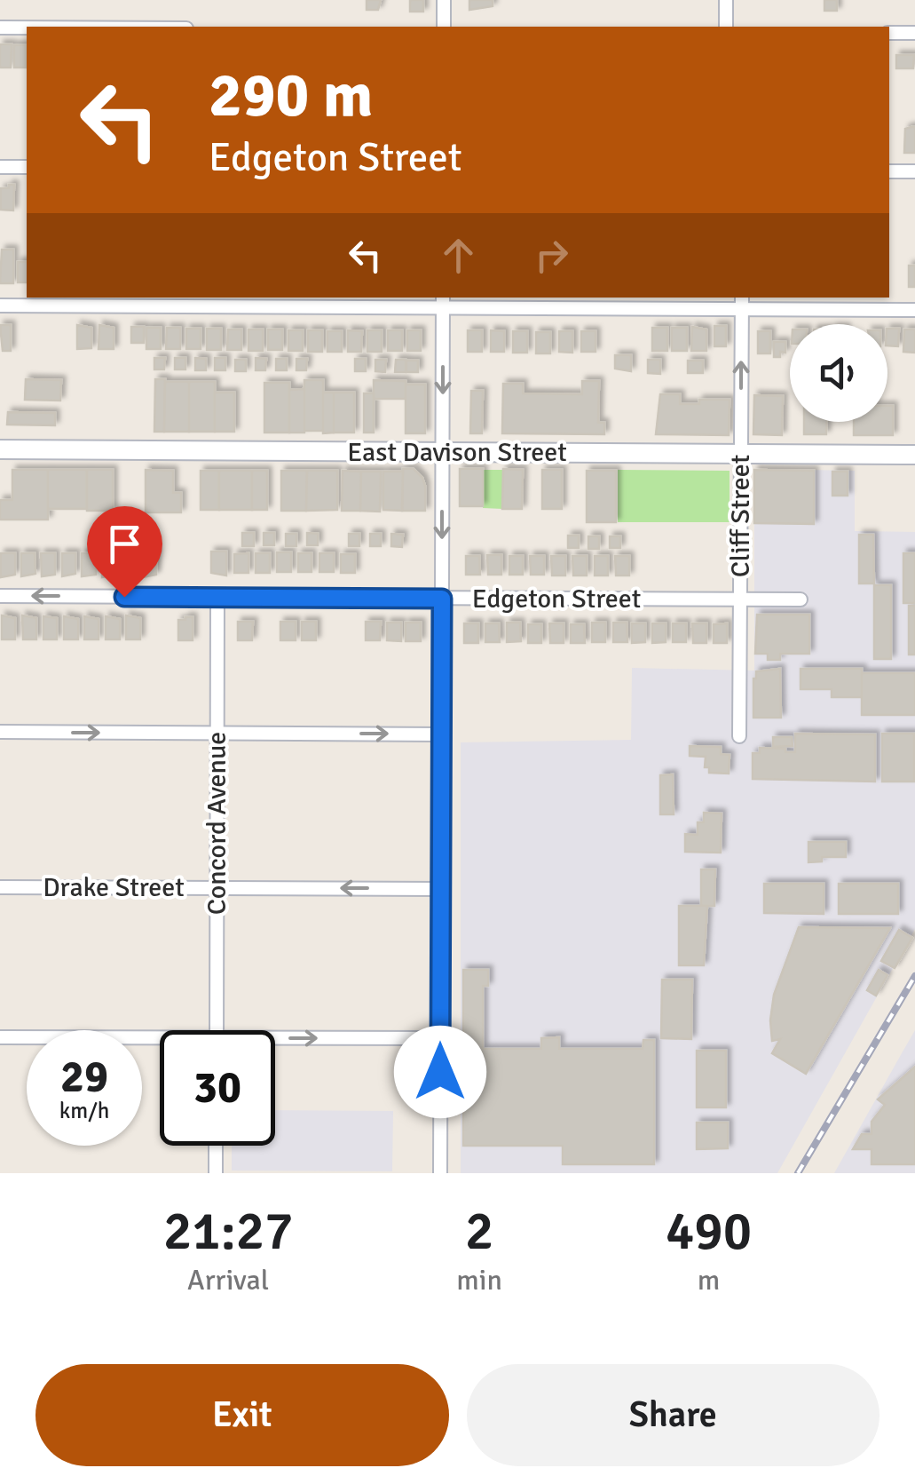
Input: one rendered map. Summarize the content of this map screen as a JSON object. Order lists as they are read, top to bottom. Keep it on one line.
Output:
{"streets":{"main road":["East Davison Street"],"street":["Cliff Street","Edgeton Street","Concord Avenue","Drake Street"]},"crossings":[["East Davison Street","Cliff Street"],["Cliff Street","Edgeton Street"],["Edgeton Street","Concord Avenue"],["Concord Avenue","Drake Street"]],"one_way":["Drake Street"],"page":{"turn":["290 m","Edgeton Street"],"speed":"29 km/h","limit":"30","eta":["21:27","Arrival","2","min","490","m"],"buttons":["Exit","Share"]}}
